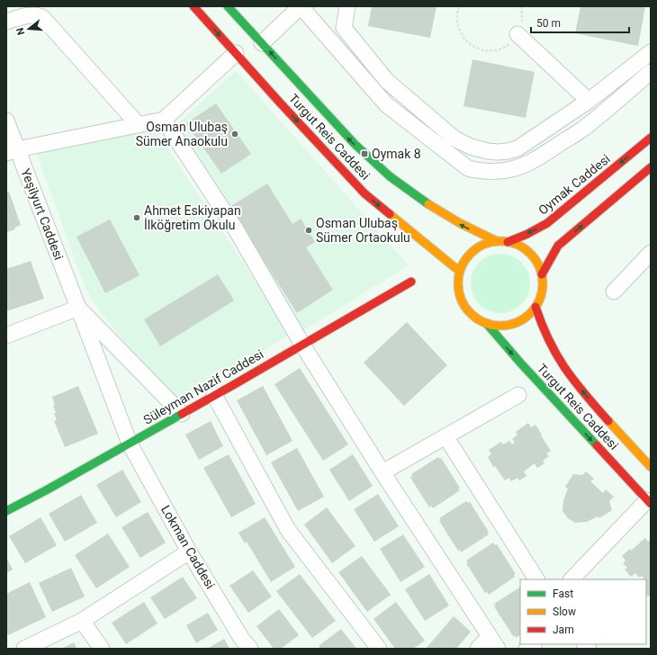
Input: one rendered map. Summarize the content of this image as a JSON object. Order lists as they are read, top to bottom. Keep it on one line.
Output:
{"streets":{"street":["Turgut Reis Caddesi","Oymak Caddesi","Yeşilyurt Caddesi","Süleyman Nazif Caddesi","Lokman Caddesi"]},"crossings":[["Turgut Reis Caddesi","Oymak Caddesi"],["Yeşilyurt Caddesi","Süleyman Nazif Caddesi"],["Yeşilyurt Caddesi","Lokman Caddesi"],["Süleyman Nazif Caddesi","Lokman Caddesi"]],"places":{"other":["Osman Ulubaş Sümer Anaokulu","Ahmet Eskiyapan İlköğretim Okulu","Osman Ulubaş Sümer Ortaokulu"],"transit":["Oymak 8"]},"legend":["Fast","Slow","Jam"],"scale_bar":"50 m","north":"left"}
